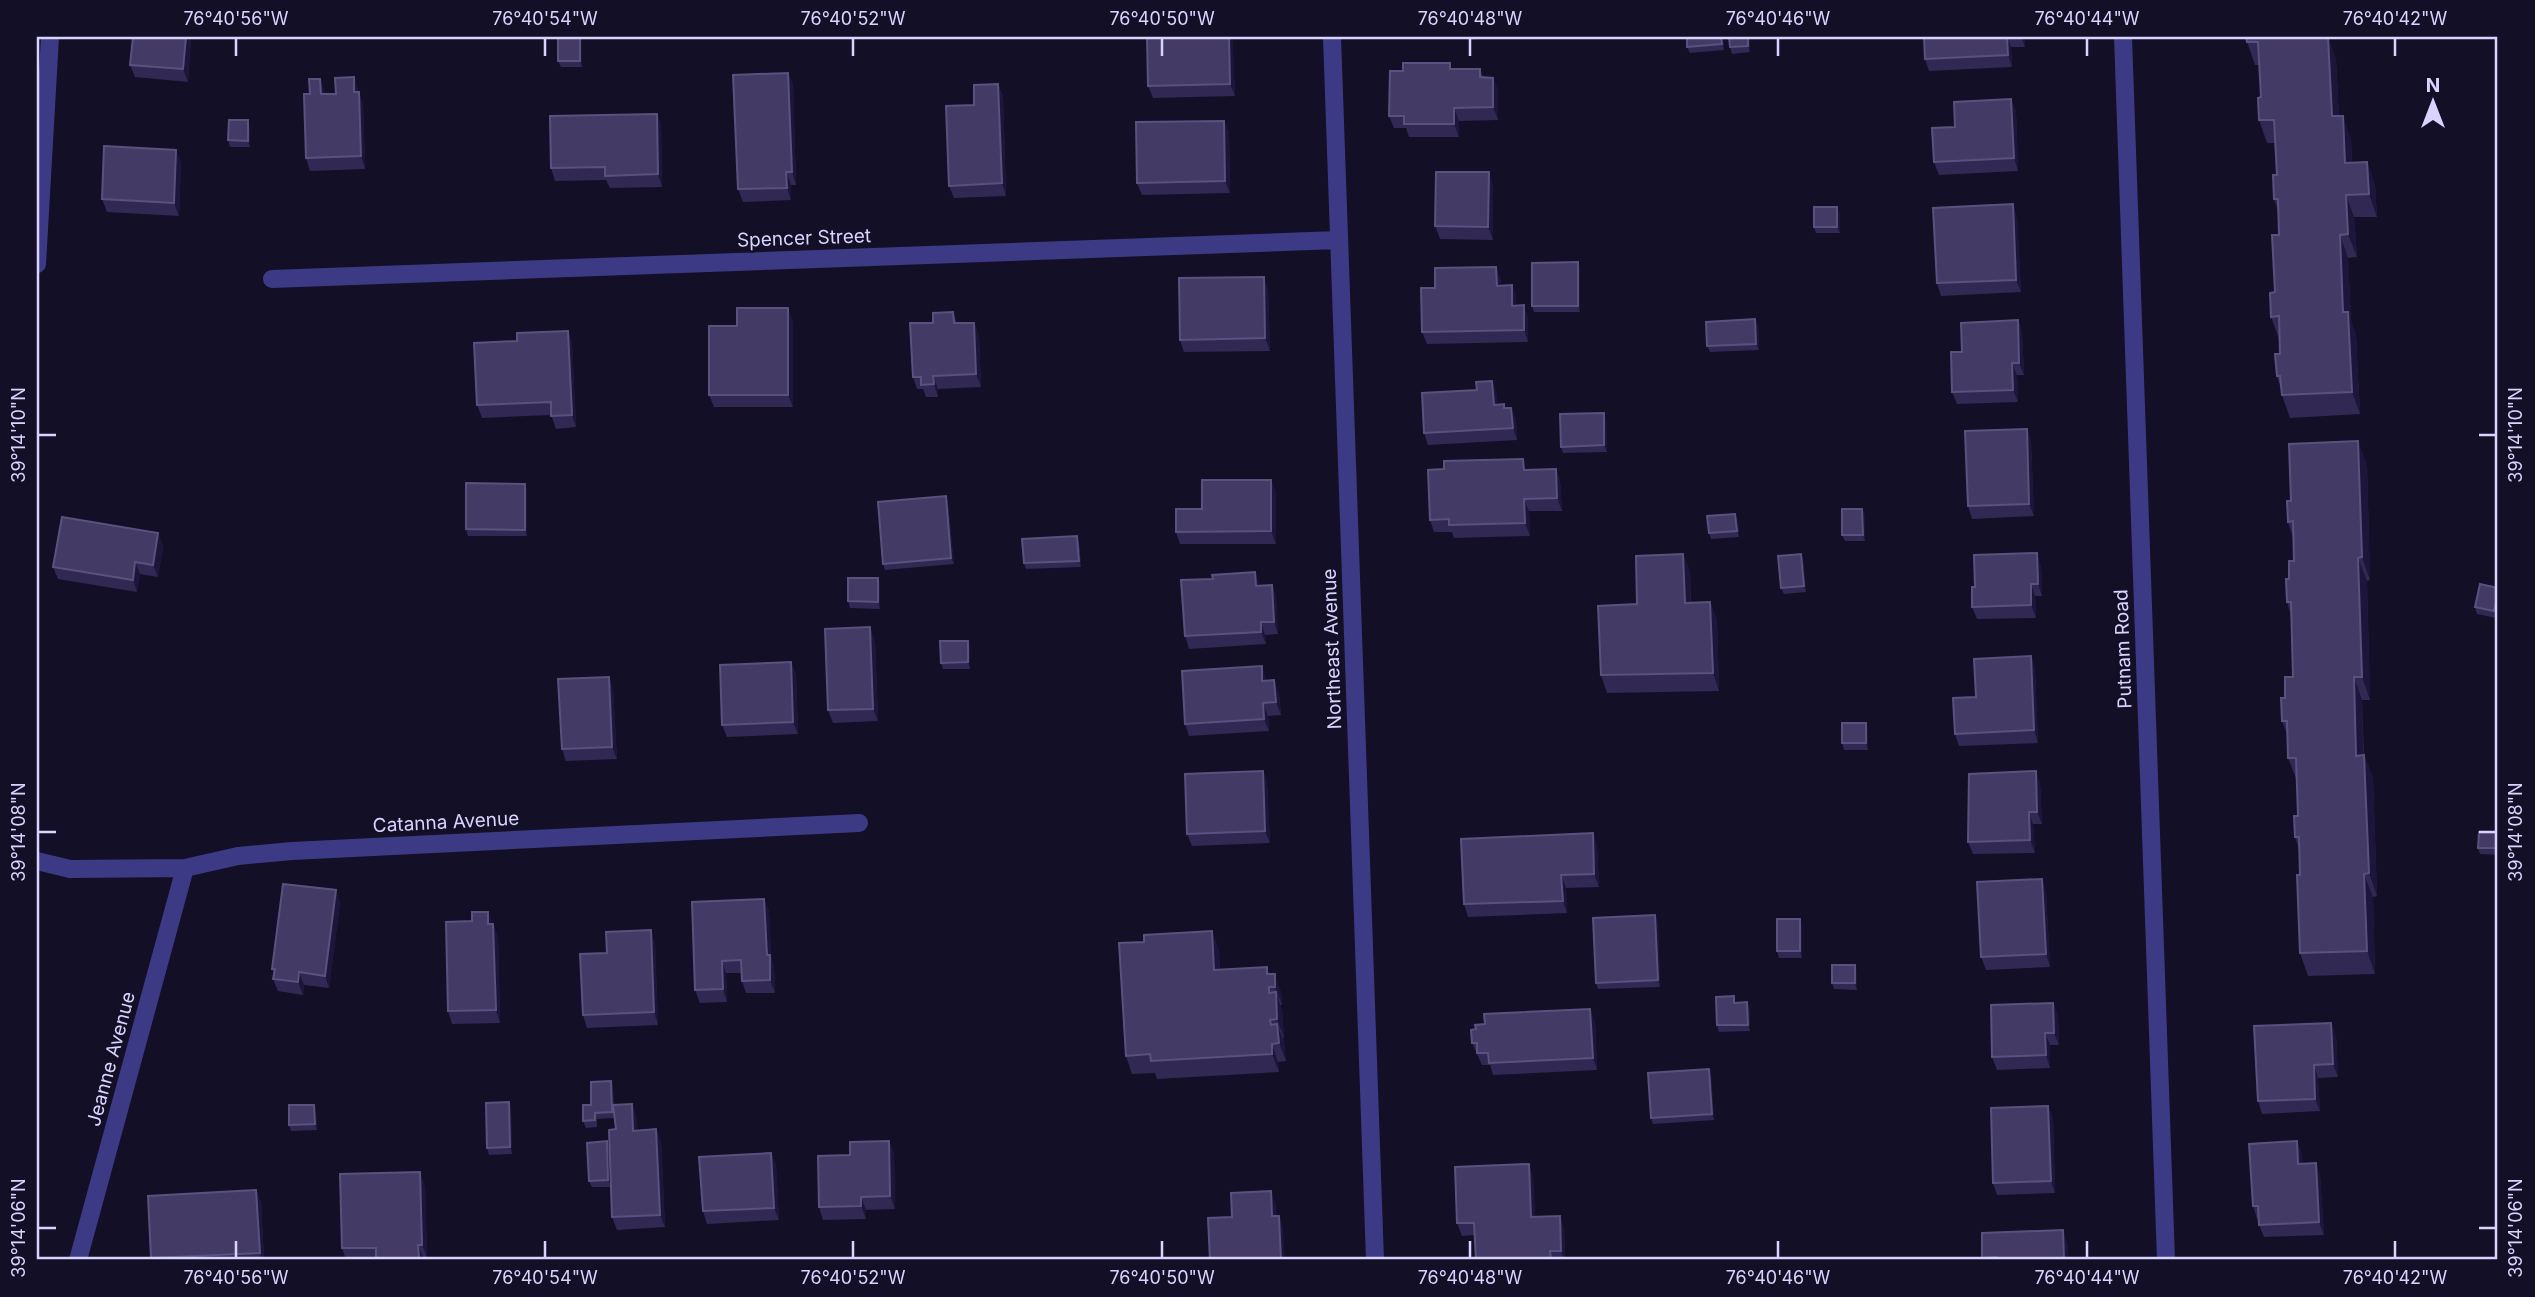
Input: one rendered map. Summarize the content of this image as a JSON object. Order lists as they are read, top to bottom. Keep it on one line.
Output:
{"streets":{"street":["Spencer Street","Northeast Avenue","Putnam Road","Catanna Avenue","Jeanne Avenue"]},"crossings":[["Spencer Street","Northeast Avenue"],["Catanna Avenue","Jeanne Avenue"]],"north":"top","coordinates":["76°40'56\"W","76°40'54\"W","76°40'52\"W","76°40'50\"W","76°40'48\"W","76°40'46\"W","76°40'44\"W","76°40'42\"W","39°14'10\"N","39°14'08\"N","39°14'06\"N"]}
